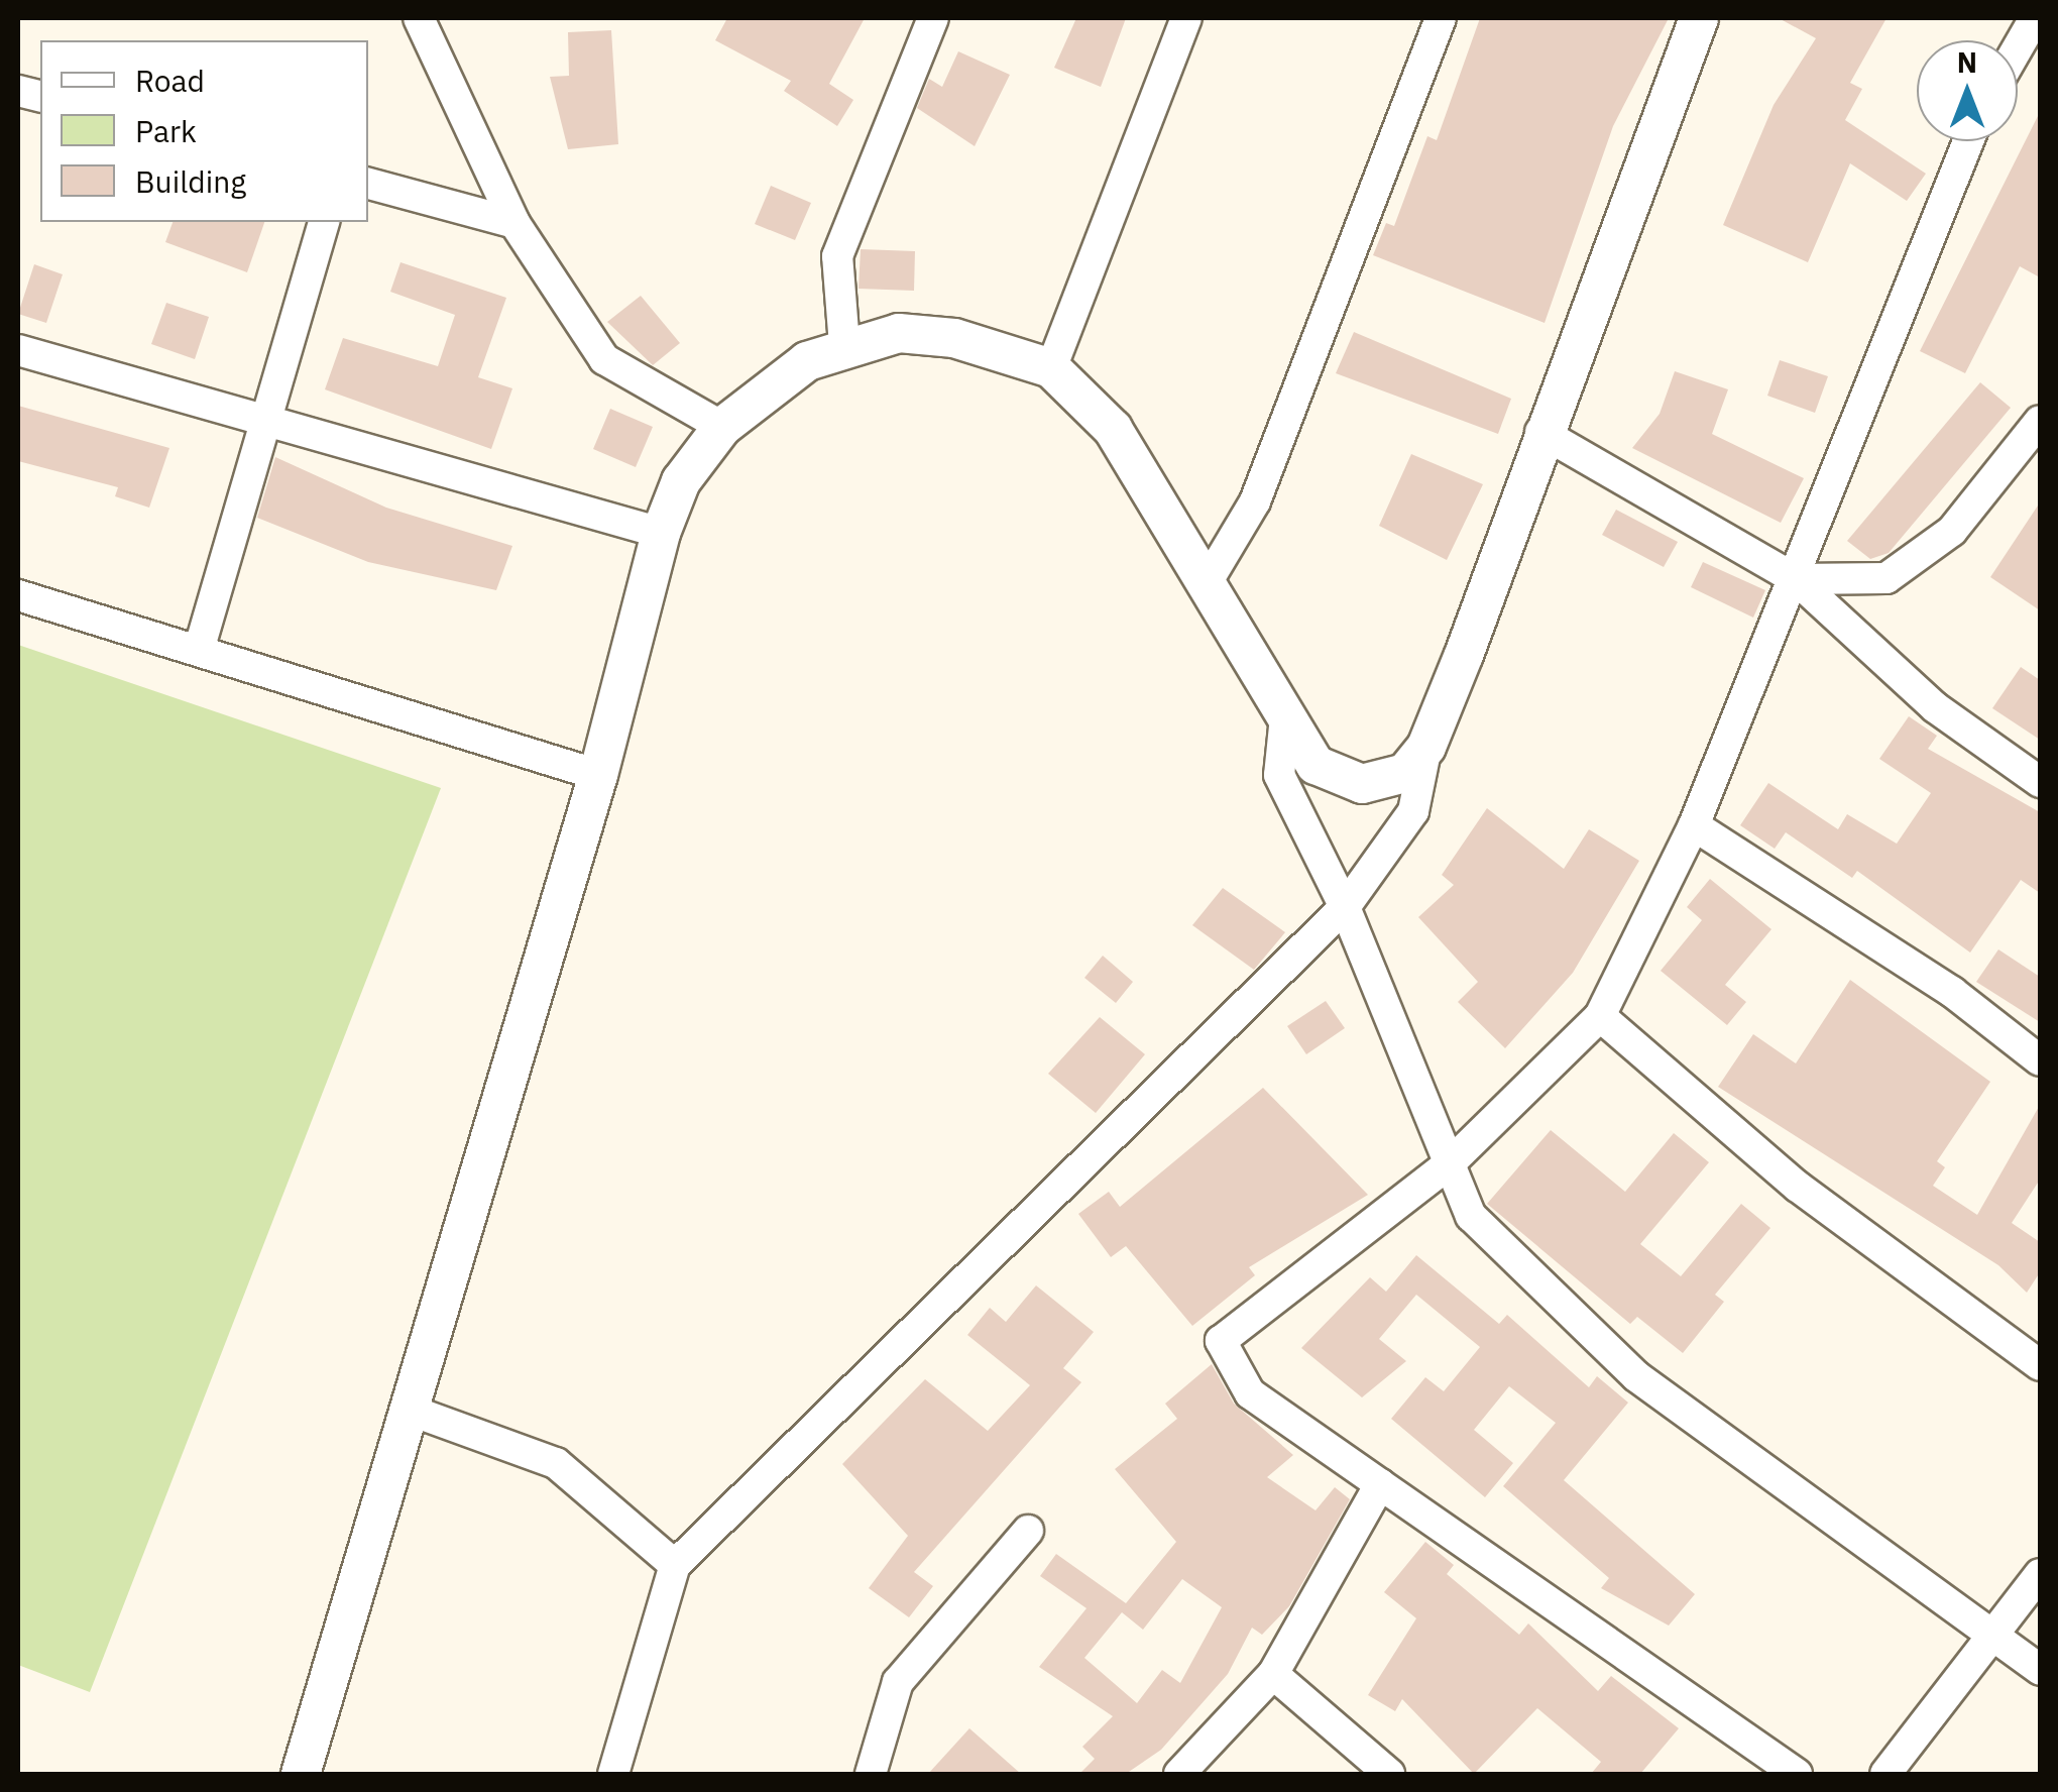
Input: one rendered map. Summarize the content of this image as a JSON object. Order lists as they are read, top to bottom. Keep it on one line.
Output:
{"legend":["Road","Park","Building"],"north":"top"}
